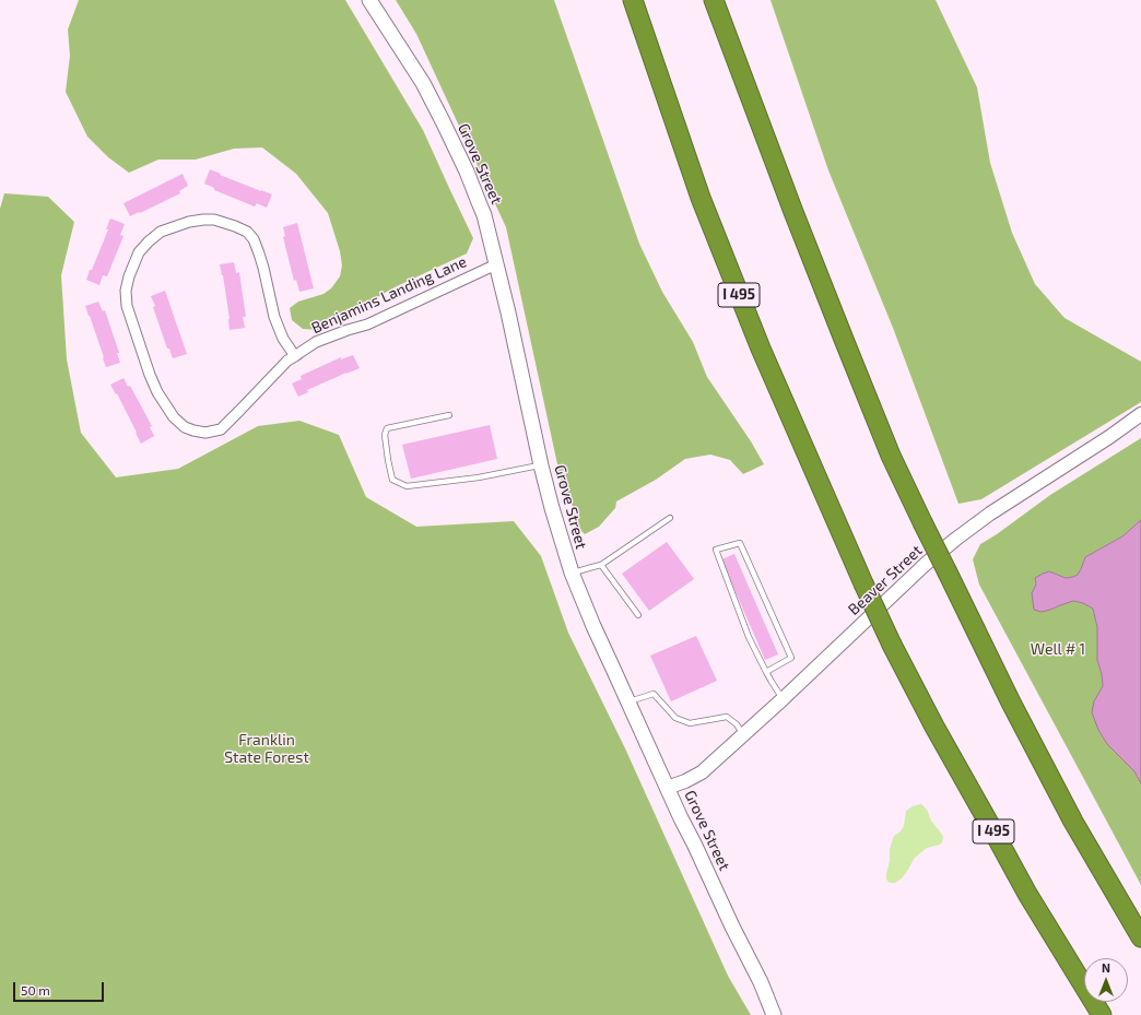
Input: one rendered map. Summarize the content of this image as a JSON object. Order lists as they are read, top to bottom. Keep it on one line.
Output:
{"streets":{"highway":["I 495"],"main road":["Grove Street"],"street":["Benjamins Landing Lane","Beaver Street"]},"crossings":[["Grove Street","Benjamins Landing Lane"],["Grove Street","Beaver Street"]],"parks":["Well # 1","Franklin State Forest"],"scale_bar":"50 m","north":"top"}
